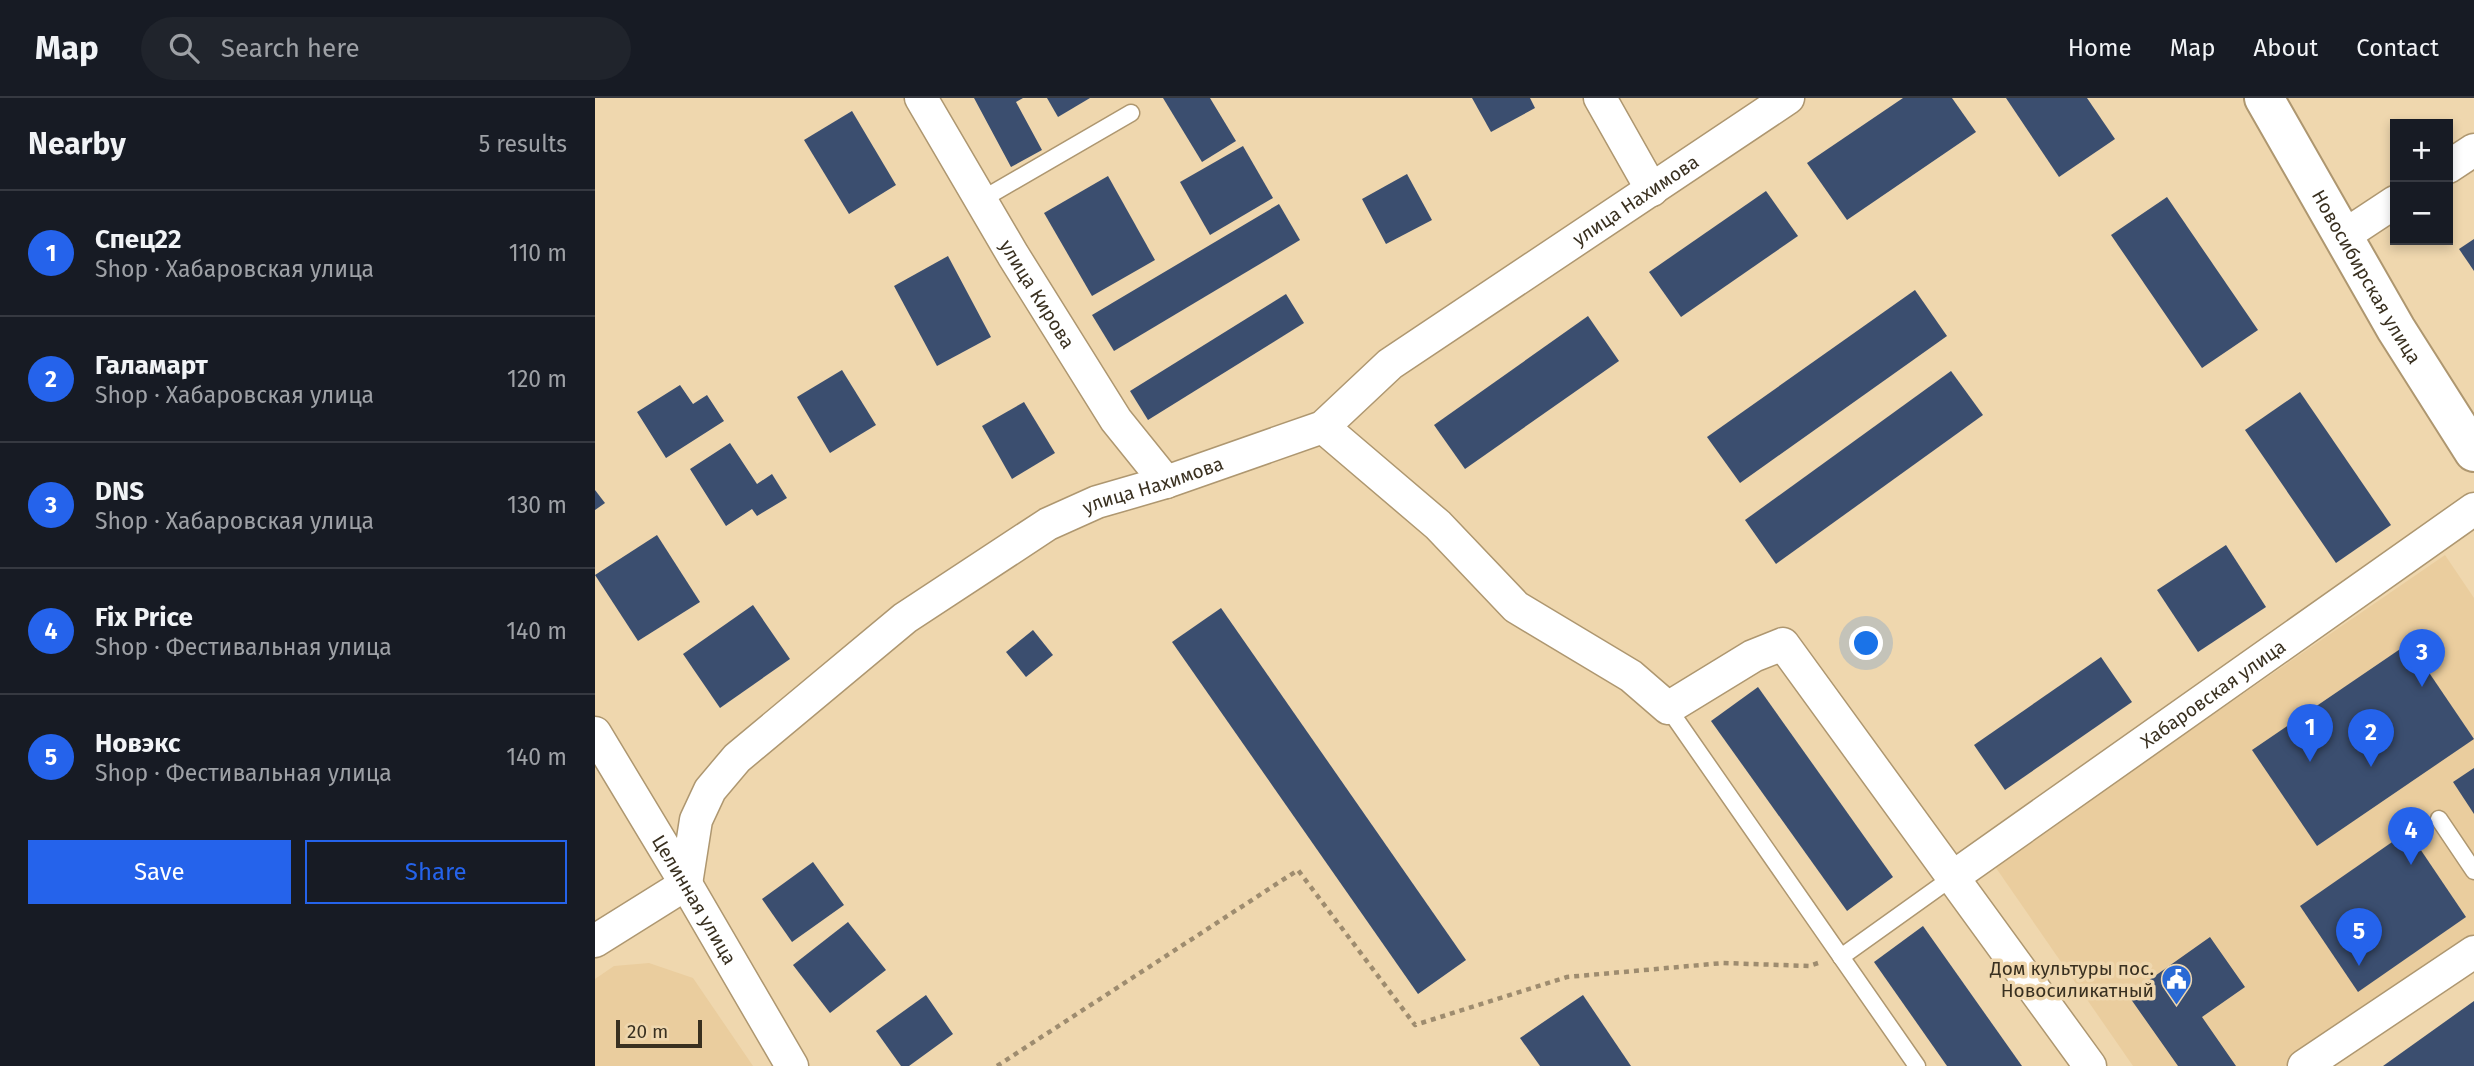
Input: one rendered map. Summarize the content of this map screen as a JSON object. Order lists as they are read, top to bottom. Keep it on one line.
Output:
{"streets":{"street":["улица Нахимова","Новосибирская улица","улица Кирова","Хабаровская улица","Целинная улица"]},"crossings":[["улица Нахимова","улица Кирова"],["улица Нахимова","Целинная улица"]],"places":{"public building":["Дом культуры пос. Новосиликатный"]},"scale_bar":"20 m","page":{"header":"Map","search":"Search here","nav":["Home","Map","About","Contact"],"heading":["Nearby","5 results"],"map_buttons":["+","−"],"list":[{"mark":"1","name":"Спец22","note":"Shop · Хабаровская улица","value":"110 m"},{"mark":"2","name":"Галамарт","note":"Shop · Хабаровская улица","value":"120 m"},{"mark":"3","name":"DNS","note":"Shop · Хабаровская улица","value":"130 m"},{"mark":"4","name":"Fix Price","note":"Shop · Фестивальная улица","value":"140 m"},{"mark":"5","name":"Новэкс","note":"Shop · Фестивальная улица","value":"140 m"}],"pins":["3","1","2","4","5"],"buttons":["Save","Share"],"scale":"20 m"}}
